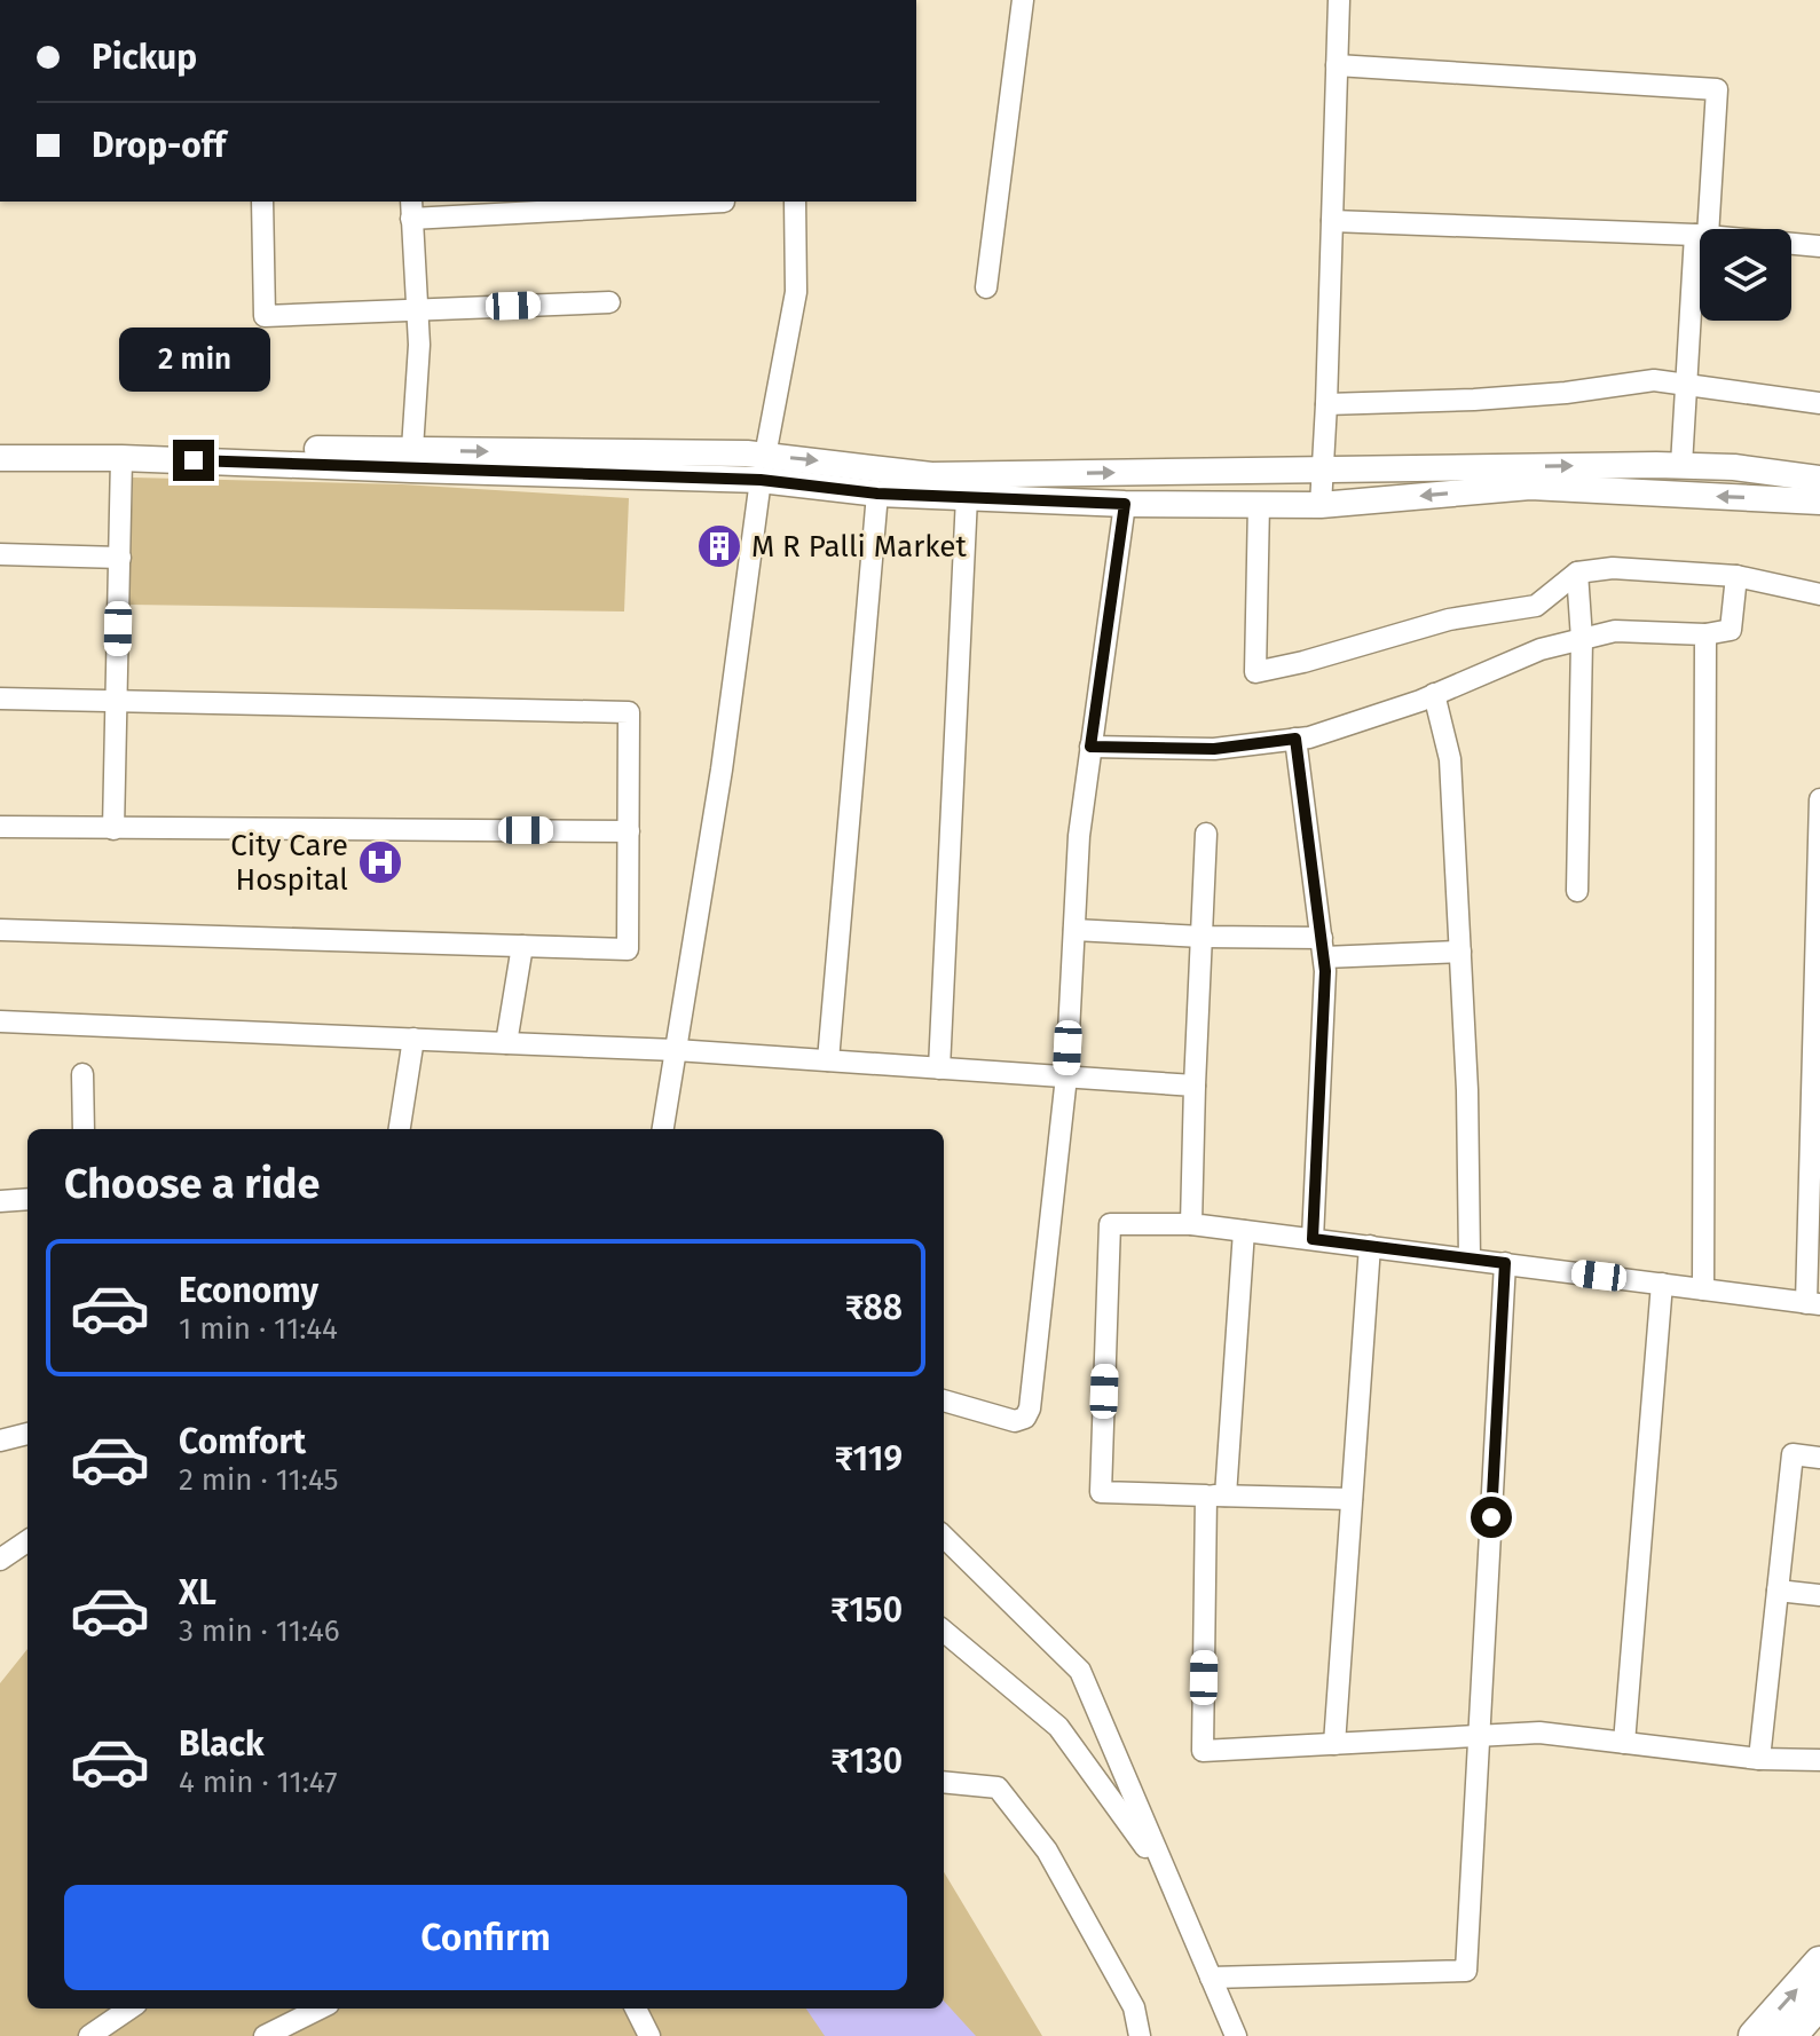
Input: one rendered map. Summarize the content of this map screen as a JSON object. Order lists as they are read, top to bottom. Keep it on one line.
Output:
{"places":{"building":["M R Palli Market"],"hospital":["City Care Hospital"]},"page":{"banner":["Pickup","Drop-off"],"bubble":"2 min","heading":"Choose a ride","list":[{"name":"Economy","note":"1 min · 11:44","value":"₹88"},{"name":"Comfort","note":"2 min · 11:45","value":"₹119"},{"name":"XL","note":"3 min · 11:46","value":"₹150"},{"name":"Black","note":"4 min · 11:47","value":"₹130"}],"buttons":"Confirm"}}
